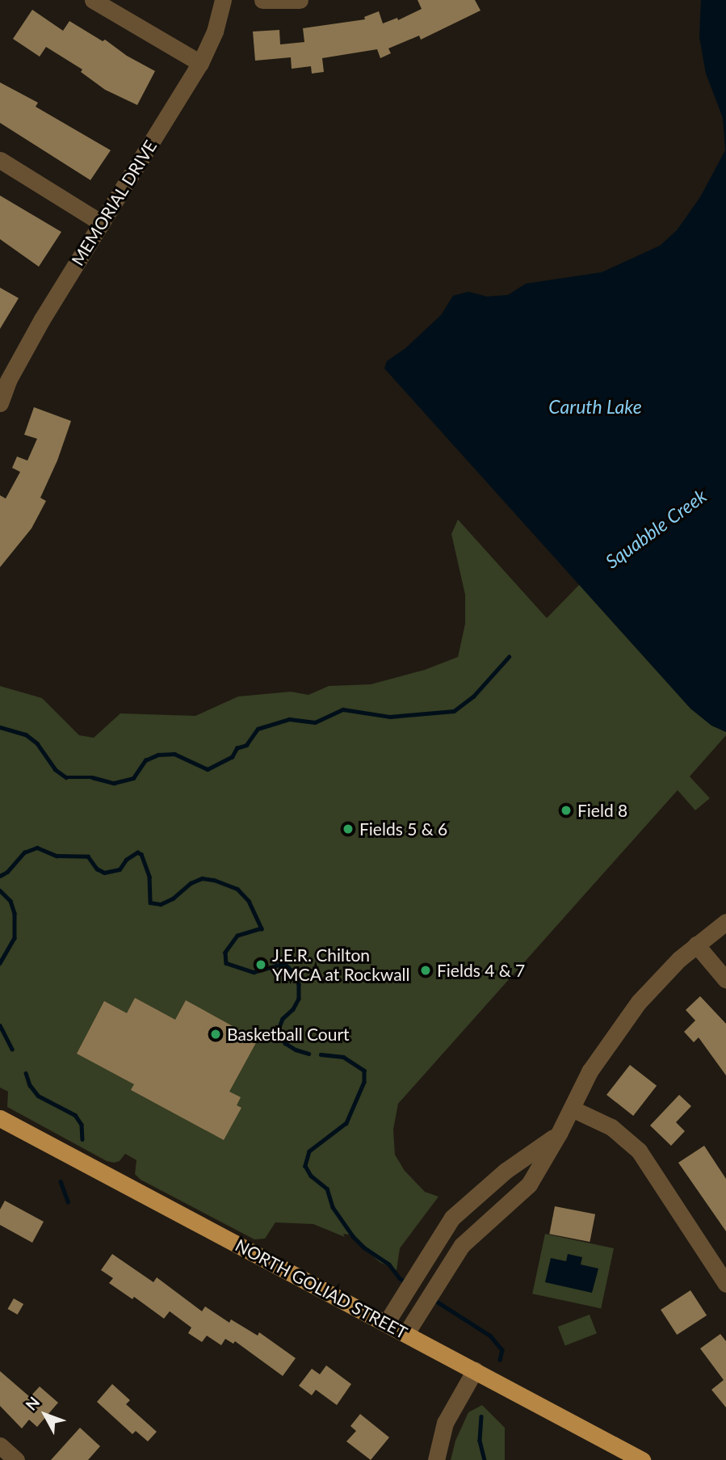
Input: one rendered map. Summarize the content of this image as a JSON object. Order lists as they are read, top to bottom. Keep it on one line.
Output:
{"streets":{"main road":["NORTH GOLIAD STREET"],"street":["MEMORIAL DRIVE"]},"water":["Caruth Lake","Squabble Creek"],"places":["Field 8","Fields 5 & 6","J.E.R. Chilton YMCA at Rockwall","Fields 4 & 7","Basketball Court"],"north":"top left"}
